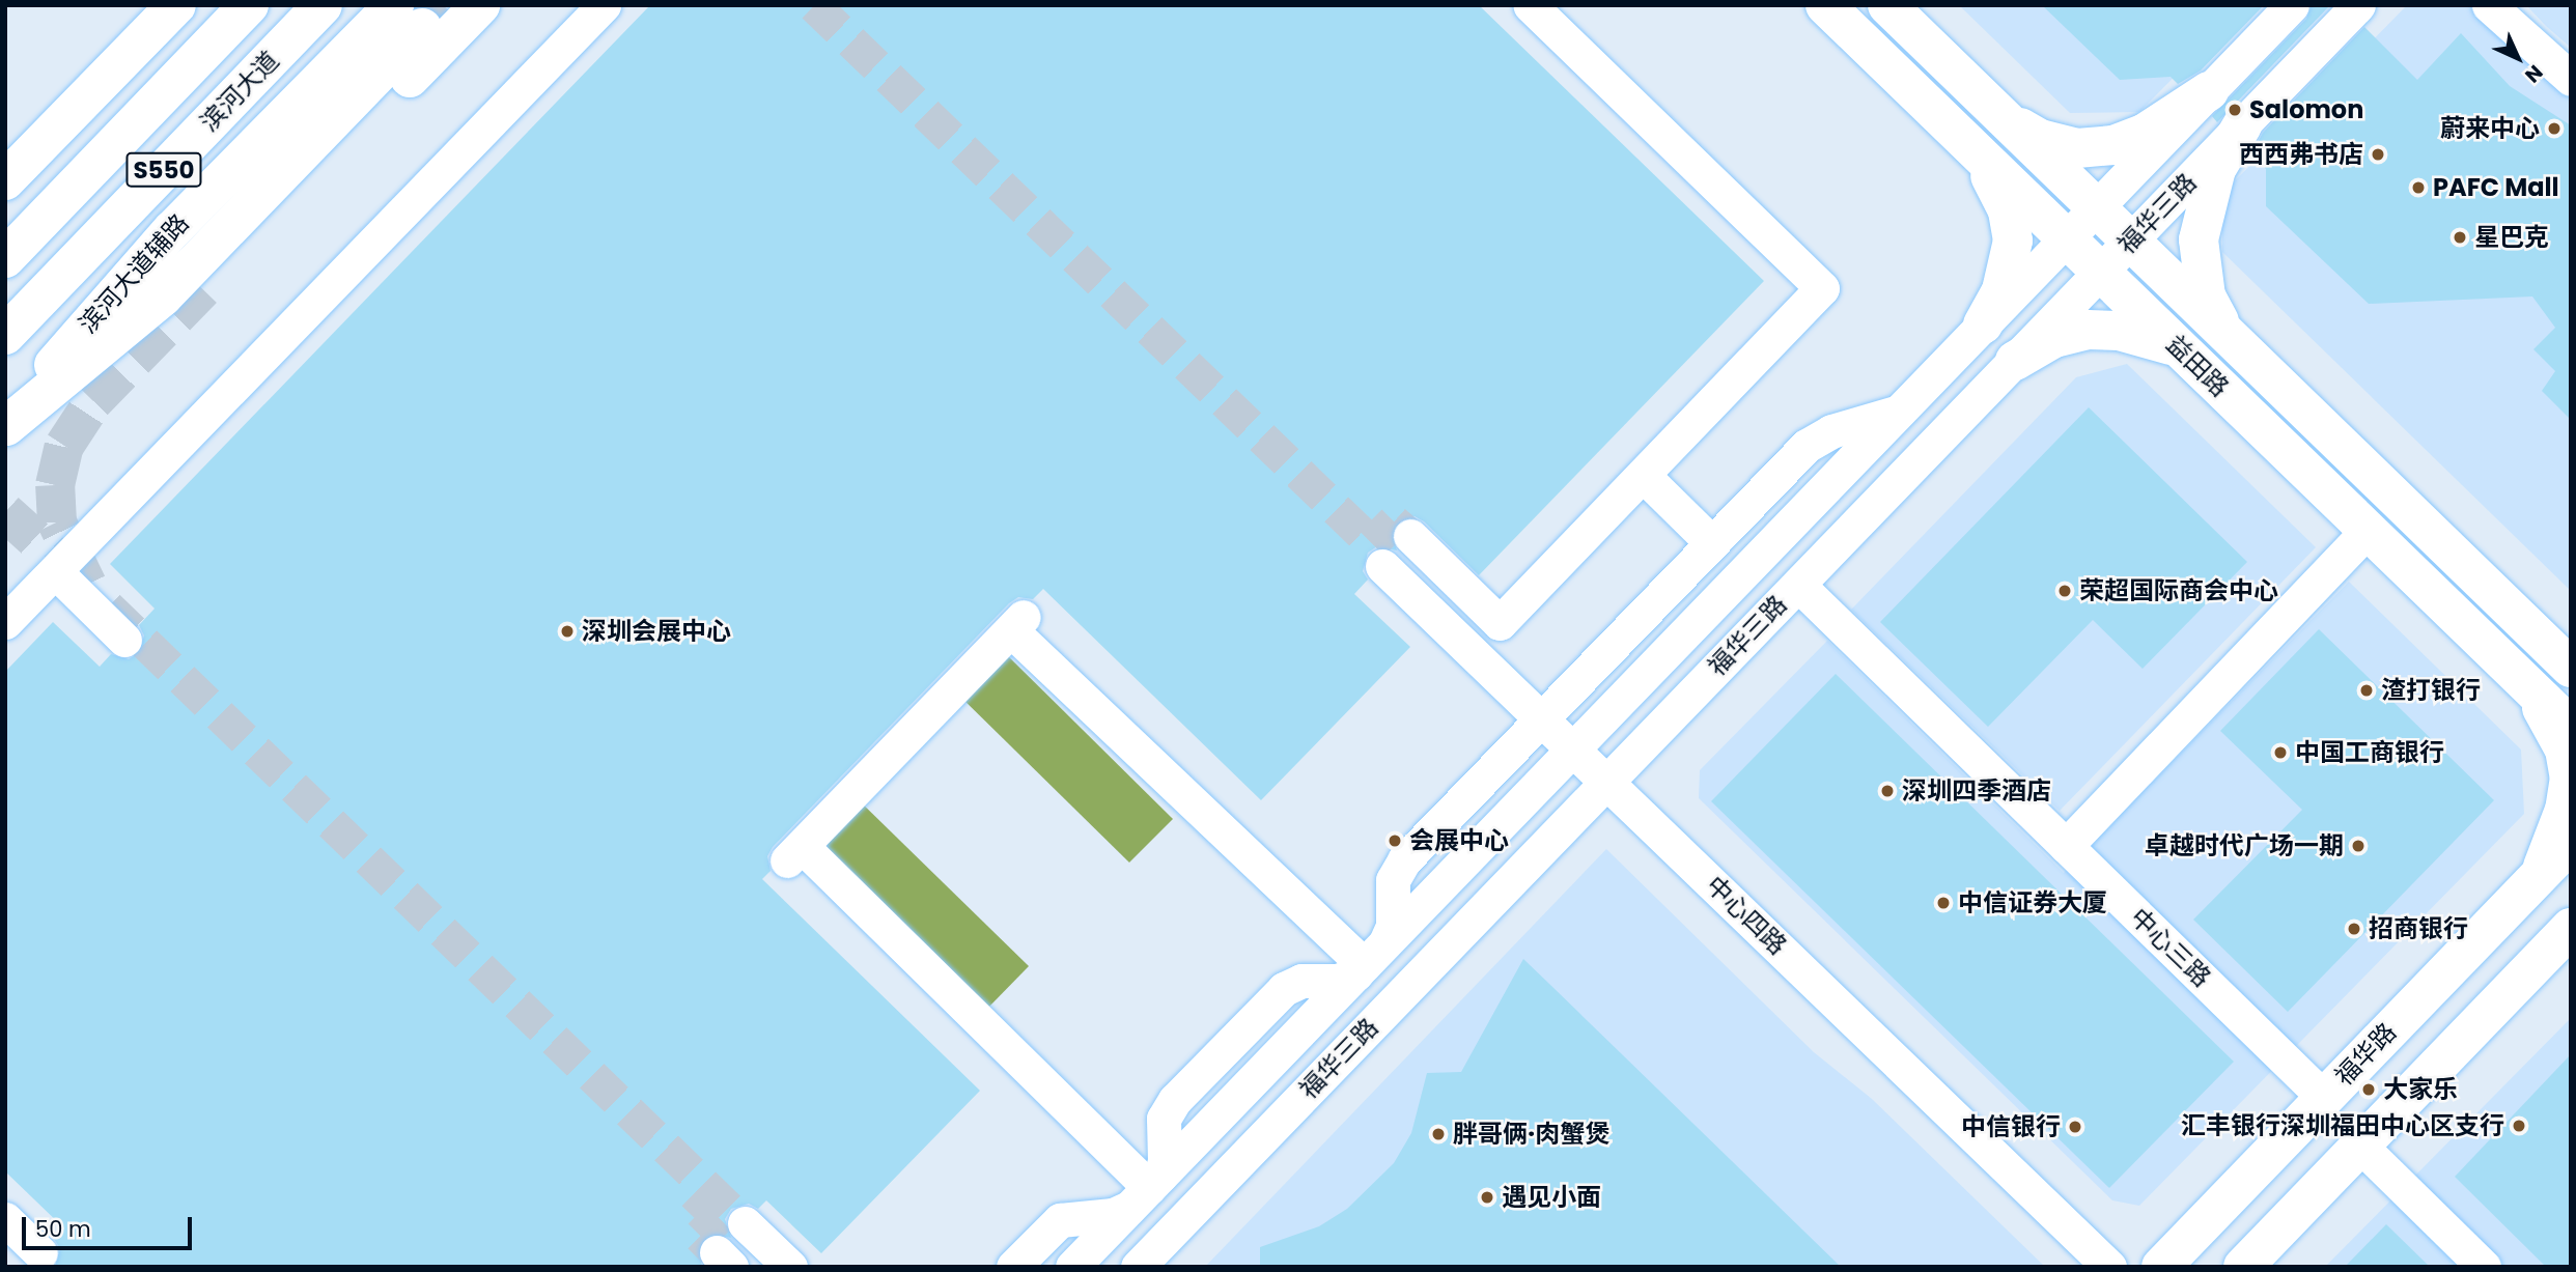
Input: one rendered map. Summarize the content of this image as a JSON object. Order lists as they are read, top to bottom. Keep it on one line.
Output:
{"streets":{"main road":["滨河大道","S550","滨河大道辅路","益田路","福华路"],"street":["福华三路","中心四路","中心三路"]},"crossings":[["福华三路","益田路"],["福华三路","中心四路"],["福华三路","中心三路"],["中心三路","福华路"]],"places":["Salomon","蔚来中心","西西弗书店","PAFC Mall","星巴克","荣超国际商会中心","深圳会展中心","渣打银行","中国工商银行","深圳四季酒店","会展中心","卓越时代广场一期","中信证券大厦","招商银行","大家乐","汇丰银行深圳福田中心区支行","中信银行","胖哥俩·肉蟹煲","遇见小面"],"scale_bar":"50 m","north":"bottom right"}
